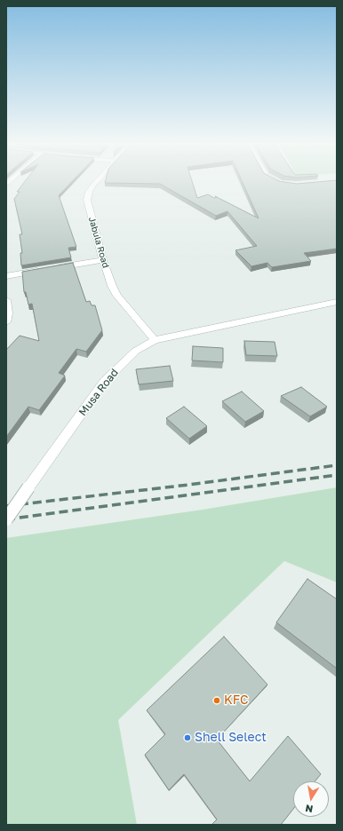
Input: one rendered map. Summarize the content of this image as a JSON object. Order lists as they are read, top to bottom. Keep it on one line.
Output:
{"streets":{"street":["Jabula Road","Musa Road"]},"crossings":[["Jabula Road","Musa Road"]],"places":["KFC","Shell Select"],"north":"bottom"}
